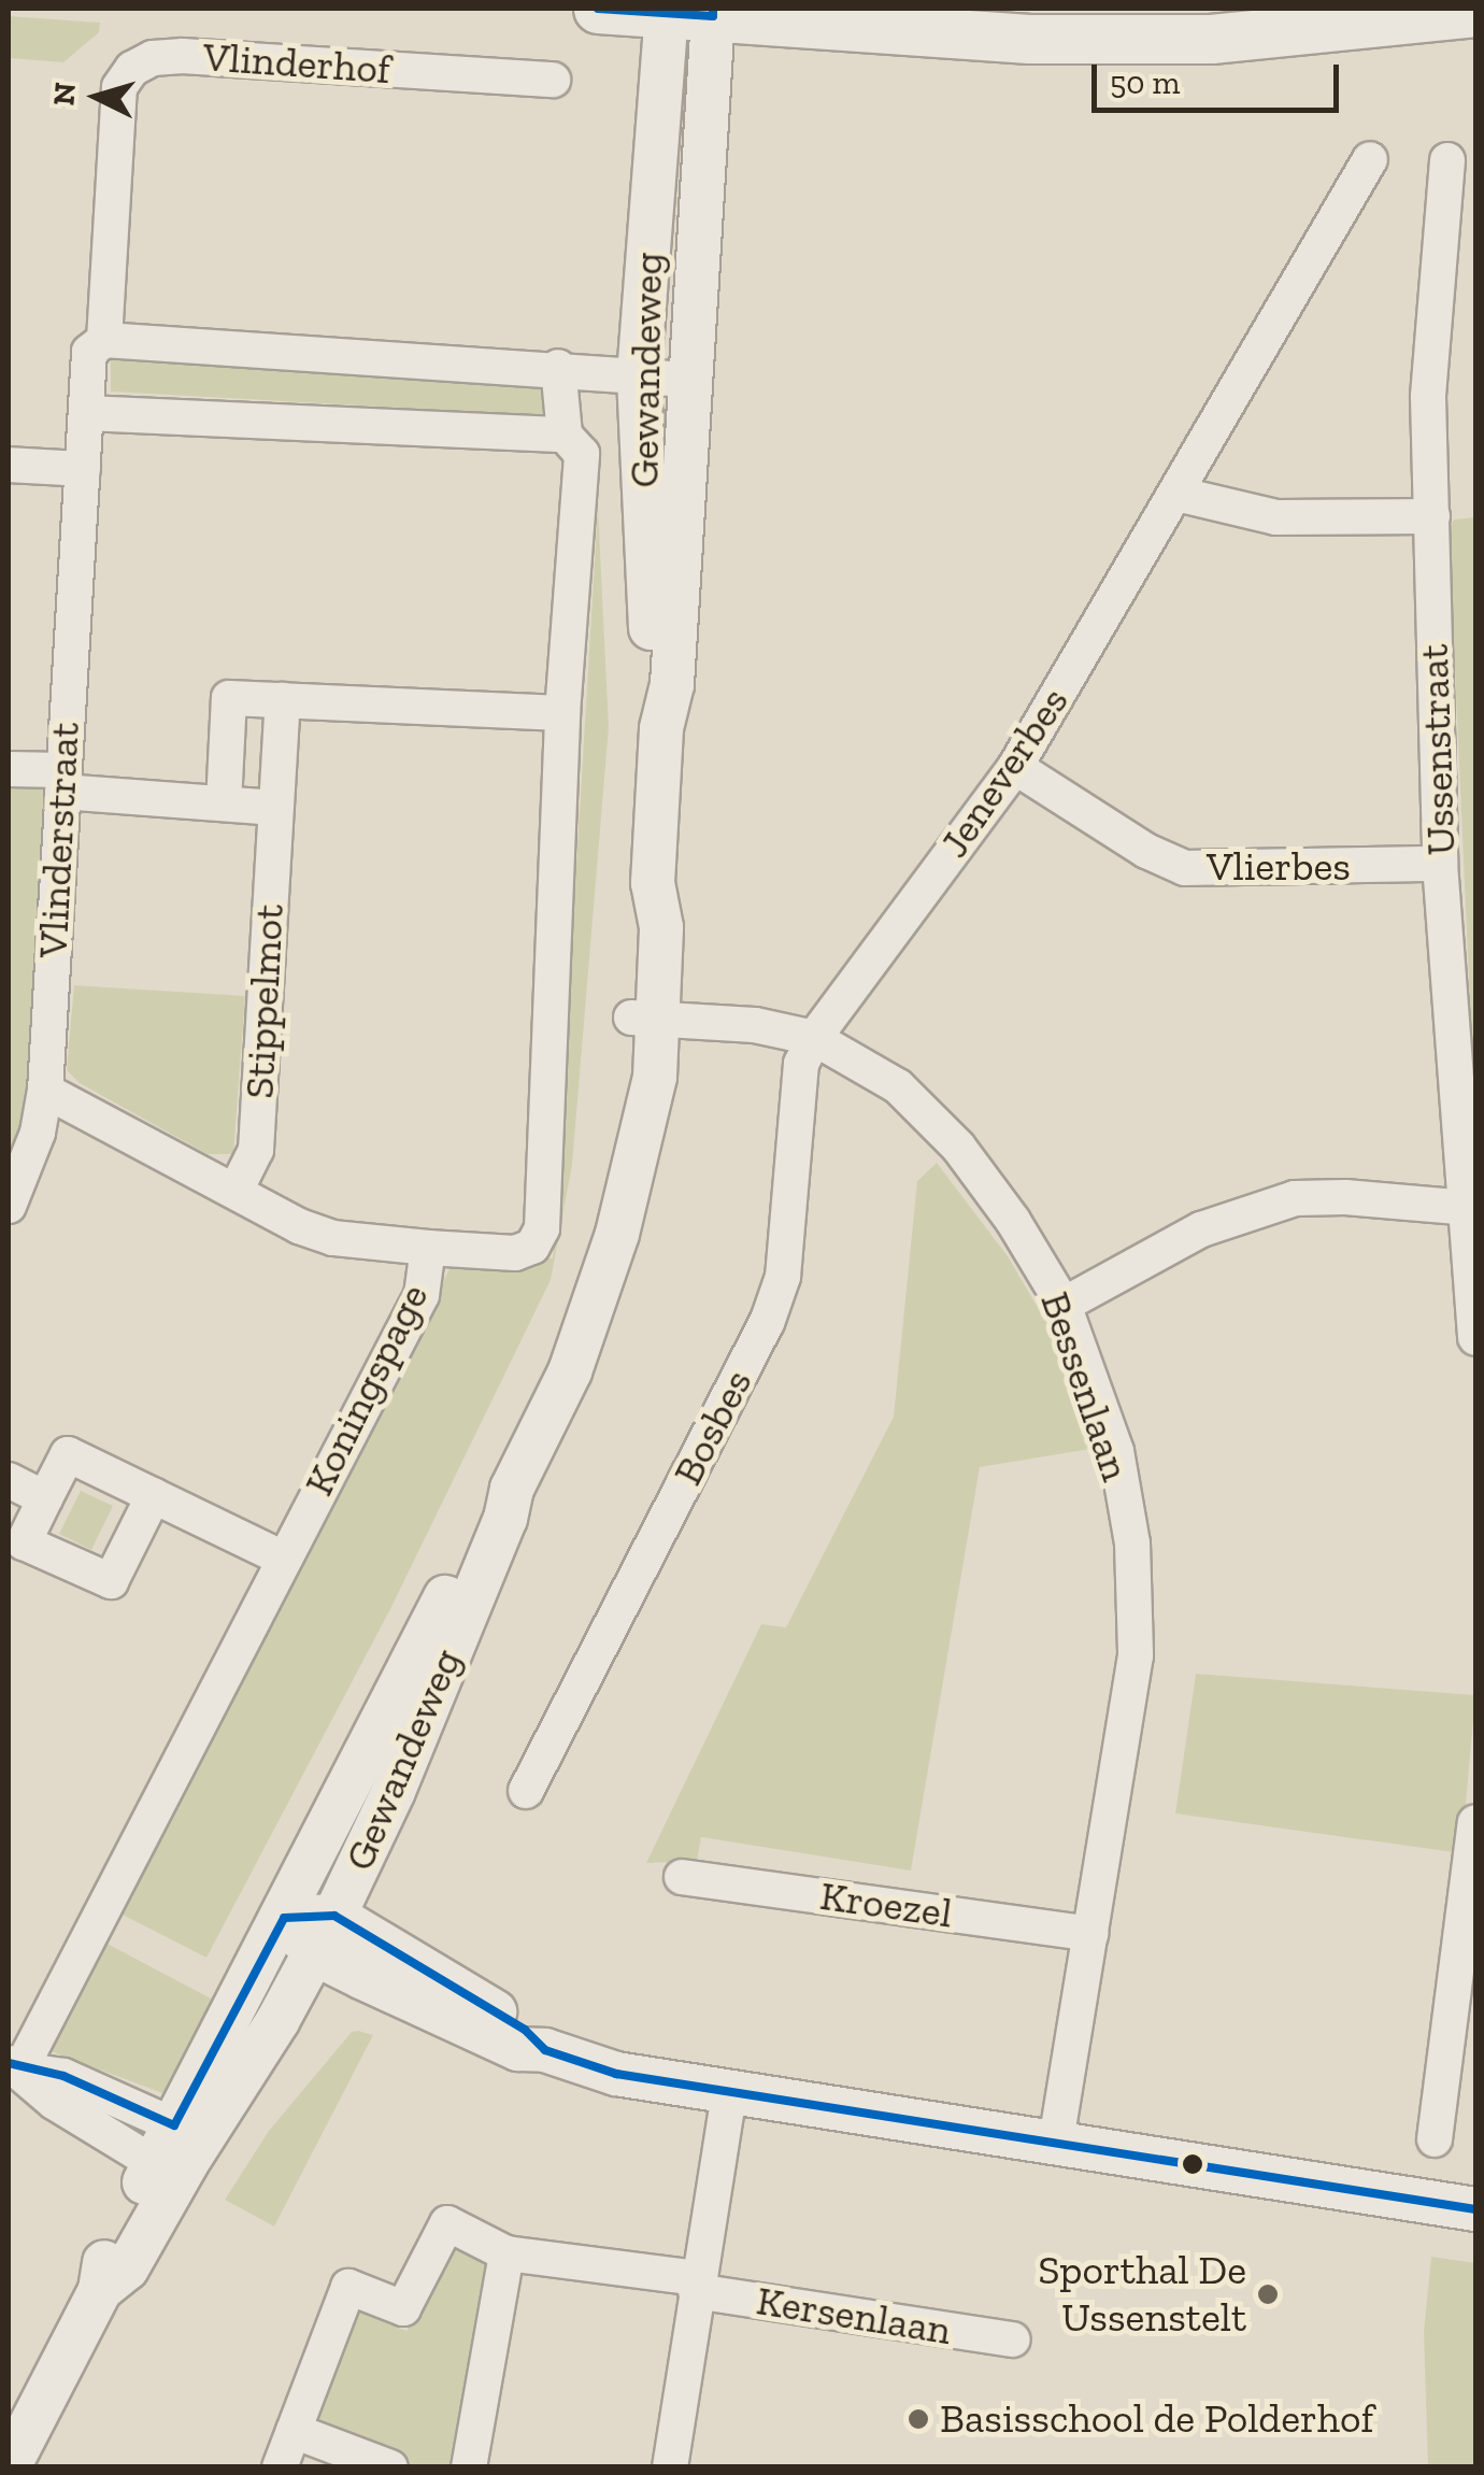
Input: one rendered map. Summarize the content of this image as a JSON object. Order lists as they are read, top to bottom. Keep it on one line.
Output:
{"streets":{"street":["Vlinderhof","Gewandeweg","Ussenstraat","Jeneverbes","Vlinderstraat","Vlierbes","Stippelmot","Bessenlaan","Koningspage","Bosbes","Kroezel","Kersenlaan"]},"crossings":[["Vlinderhof","Vlinderstraat"],["Gewandeweg","Bessenlaan"],["Ussenstraat","Vlierbes"],["Jeneverbes","Vlierbes"],["Jeneverbes","Bessenlaan"],["Jeneverbes","Bosbes"],["Bessenlaan","Bosbes"],["Bessenlaan","Kroezel"]],"places":["Sporthal De Ussenstelt","Basisschool de Polderhof"],"scale_bar":"50 m","north":"left"}
